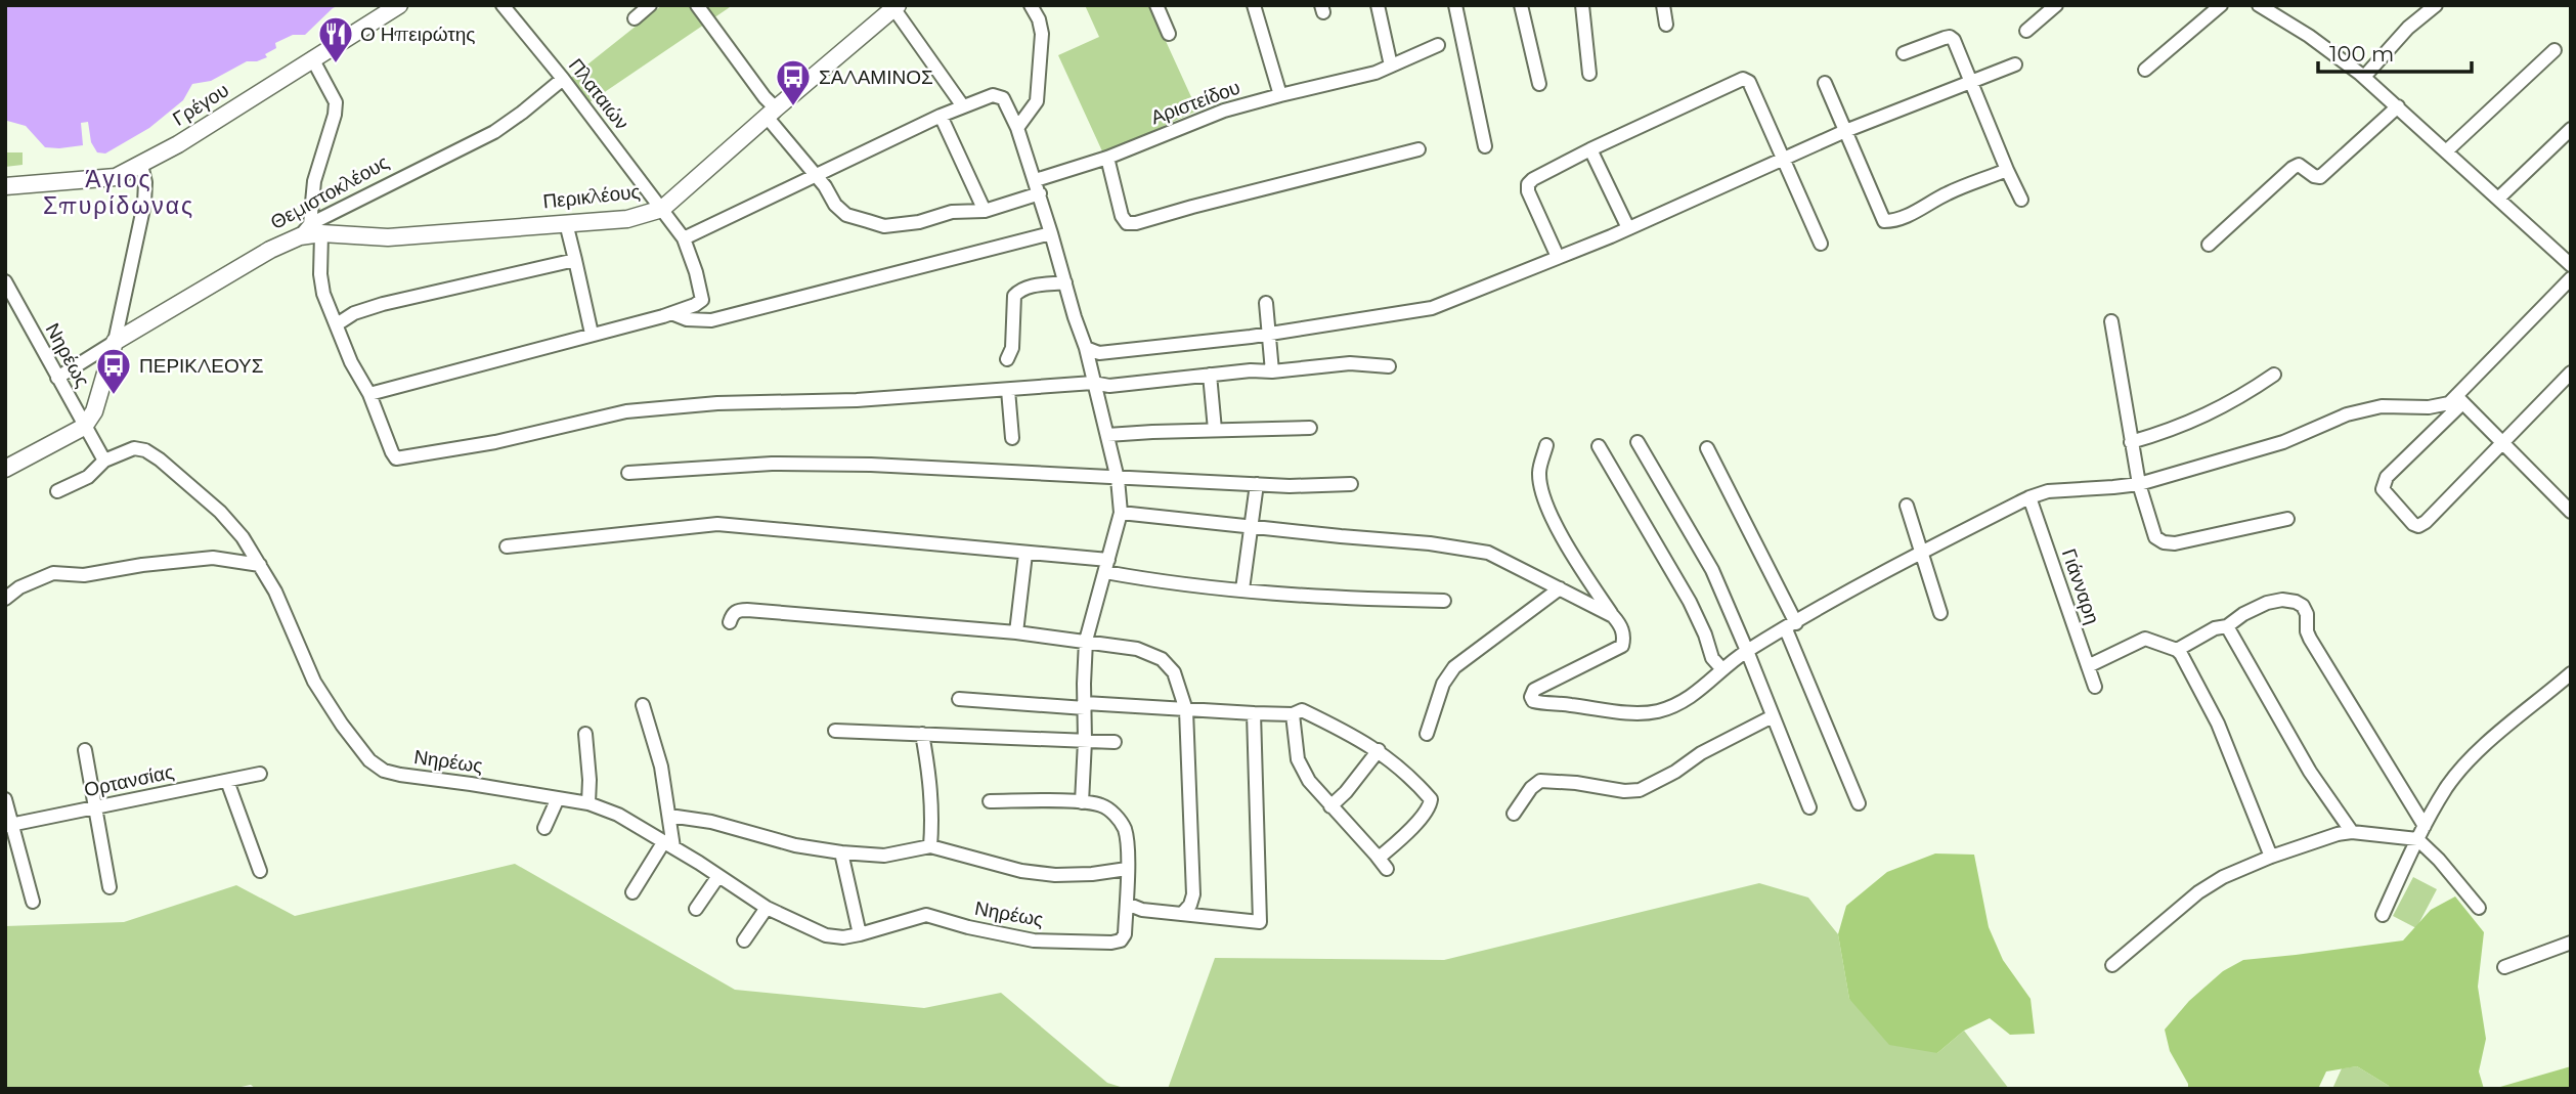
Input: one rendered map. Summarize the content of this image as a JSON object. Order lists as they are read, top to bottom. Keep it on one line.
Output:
{"streets":{"main road":["Γρέγου","Θεμιστοκλέους","Περικλέους"],"street":["Πλαταιών","Αριστείδου","Νηρέως","Γιάνναρη","Ορτανσίας"]},"crossings":[["Πλαταιών","Θεμιστοκλέους"],["Πλαταιών","Περικλέους"],["Θεμιστοκλέους","Περικλέους"]],"districts":["Άγιος Σπυρίδωνας"],"places":{"restaurant":["Ο Ηπειρώτης"],"bus stop":["ΣΑΛΑΜΙΝΟΣ","ΠΕΡΙΚΛΕΟΥΣ"]},"scale_bar":"100 m"}
